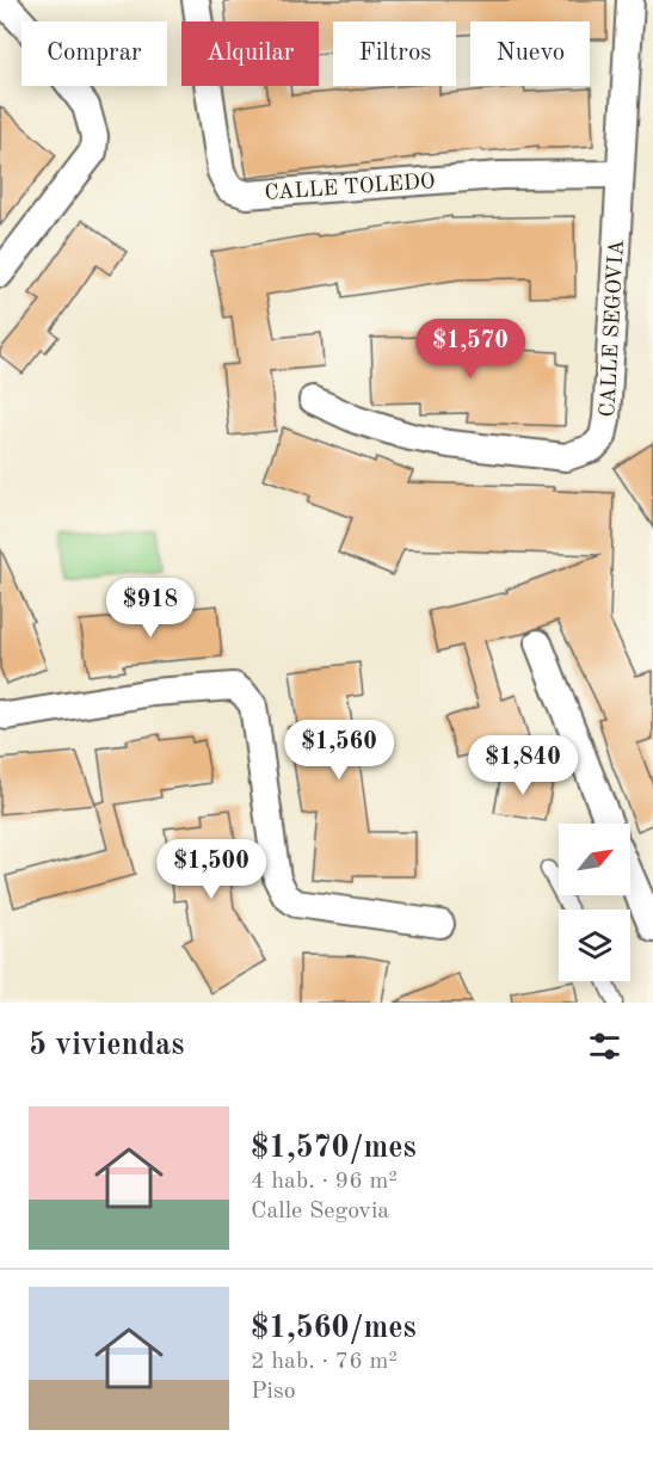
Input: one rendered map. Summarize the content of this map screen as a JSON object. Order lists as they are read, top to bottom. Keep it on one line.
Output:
{"streets":{"street":["CALLE TOLEDO","CALLE SEGOVIA"]},"crossings":[["CALLE TOLEDO","CALLE SEGOVIA"]],"north":"top right","page":{"chip":["Comprar","Alquilar","Filtros","Nuevo"],"price":["$1,570","$918","$1,560","$1,840","$1,500"],"heading":"5 viviendas","list":[{"name":"$1,570/mes","note":"4 hab. · 96 m² · Calle Segovia"},{"name":"$1,560/mes","note":"2 hab. · 76 m² · Piso"}]}}
